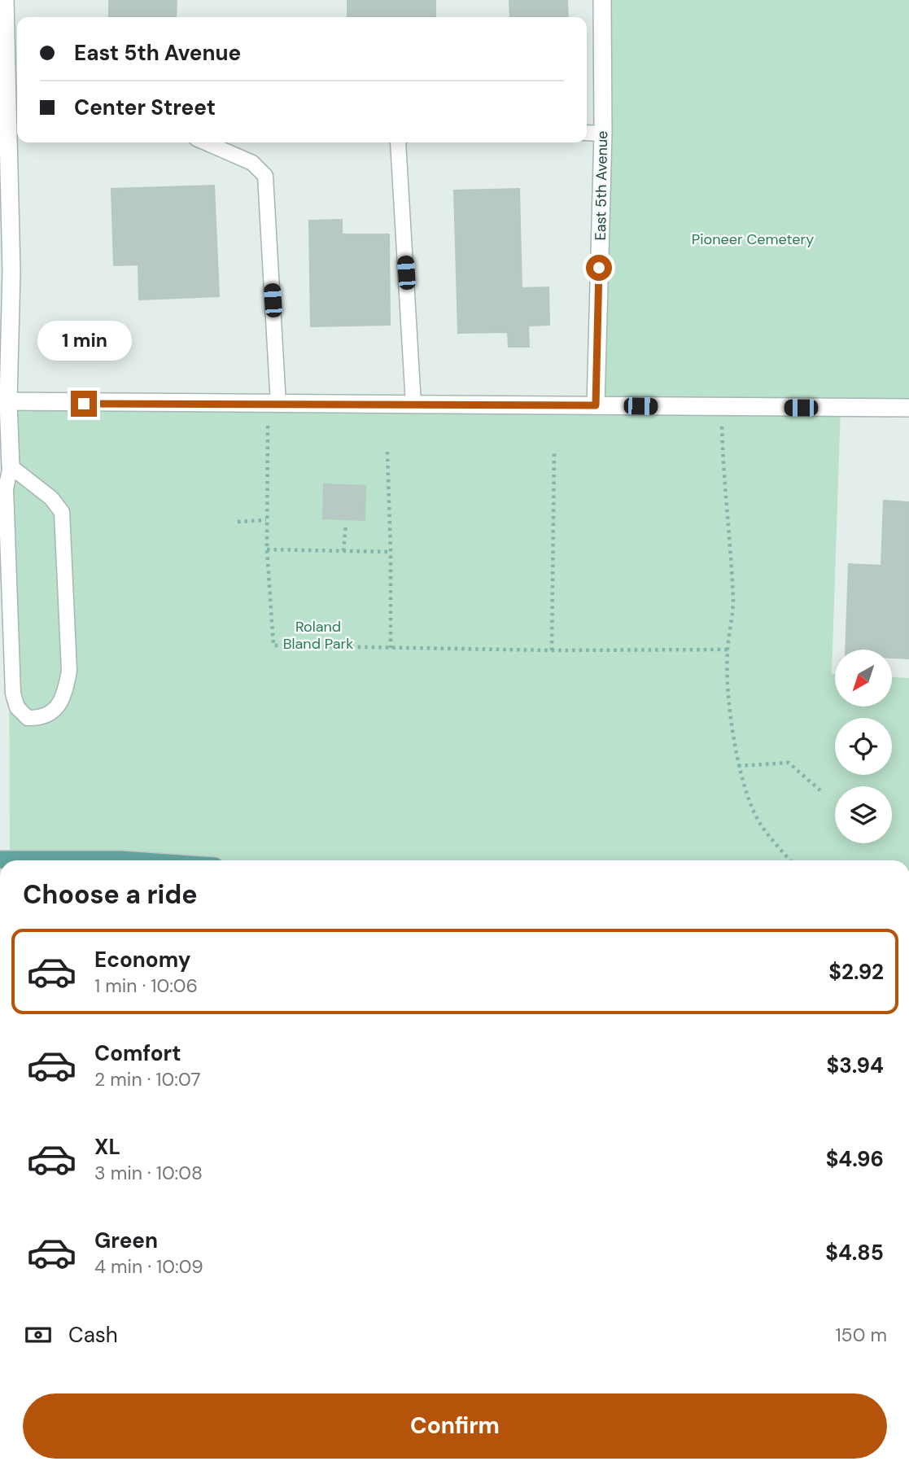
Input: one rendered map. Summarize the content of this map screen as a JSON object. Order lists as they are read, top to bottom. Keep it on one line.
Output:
{"streets":{"street":["East 5th Avenue"]},"parks":["Pioneer Cemetery","Roland Bland Park"],"north":"bottom left","page":{"banner":["East 5th Avenue","Center Street"],"bubble":"1 min","heading":"Choose a ride","list":[{"name":"Economy","note":"1 min · 10:06","value":"$2.92"},{"name":"Comfort","note":"2 min · 10:07","value":"$3.94"},{"name":"XL","note":"3 min · 10:08","value":"$4.96"},{"name":"Green","note":"4 min · 10:09","value":"$4.85"}],"pay":["Cash","150 m"],"buttons":"Confirm"}}
